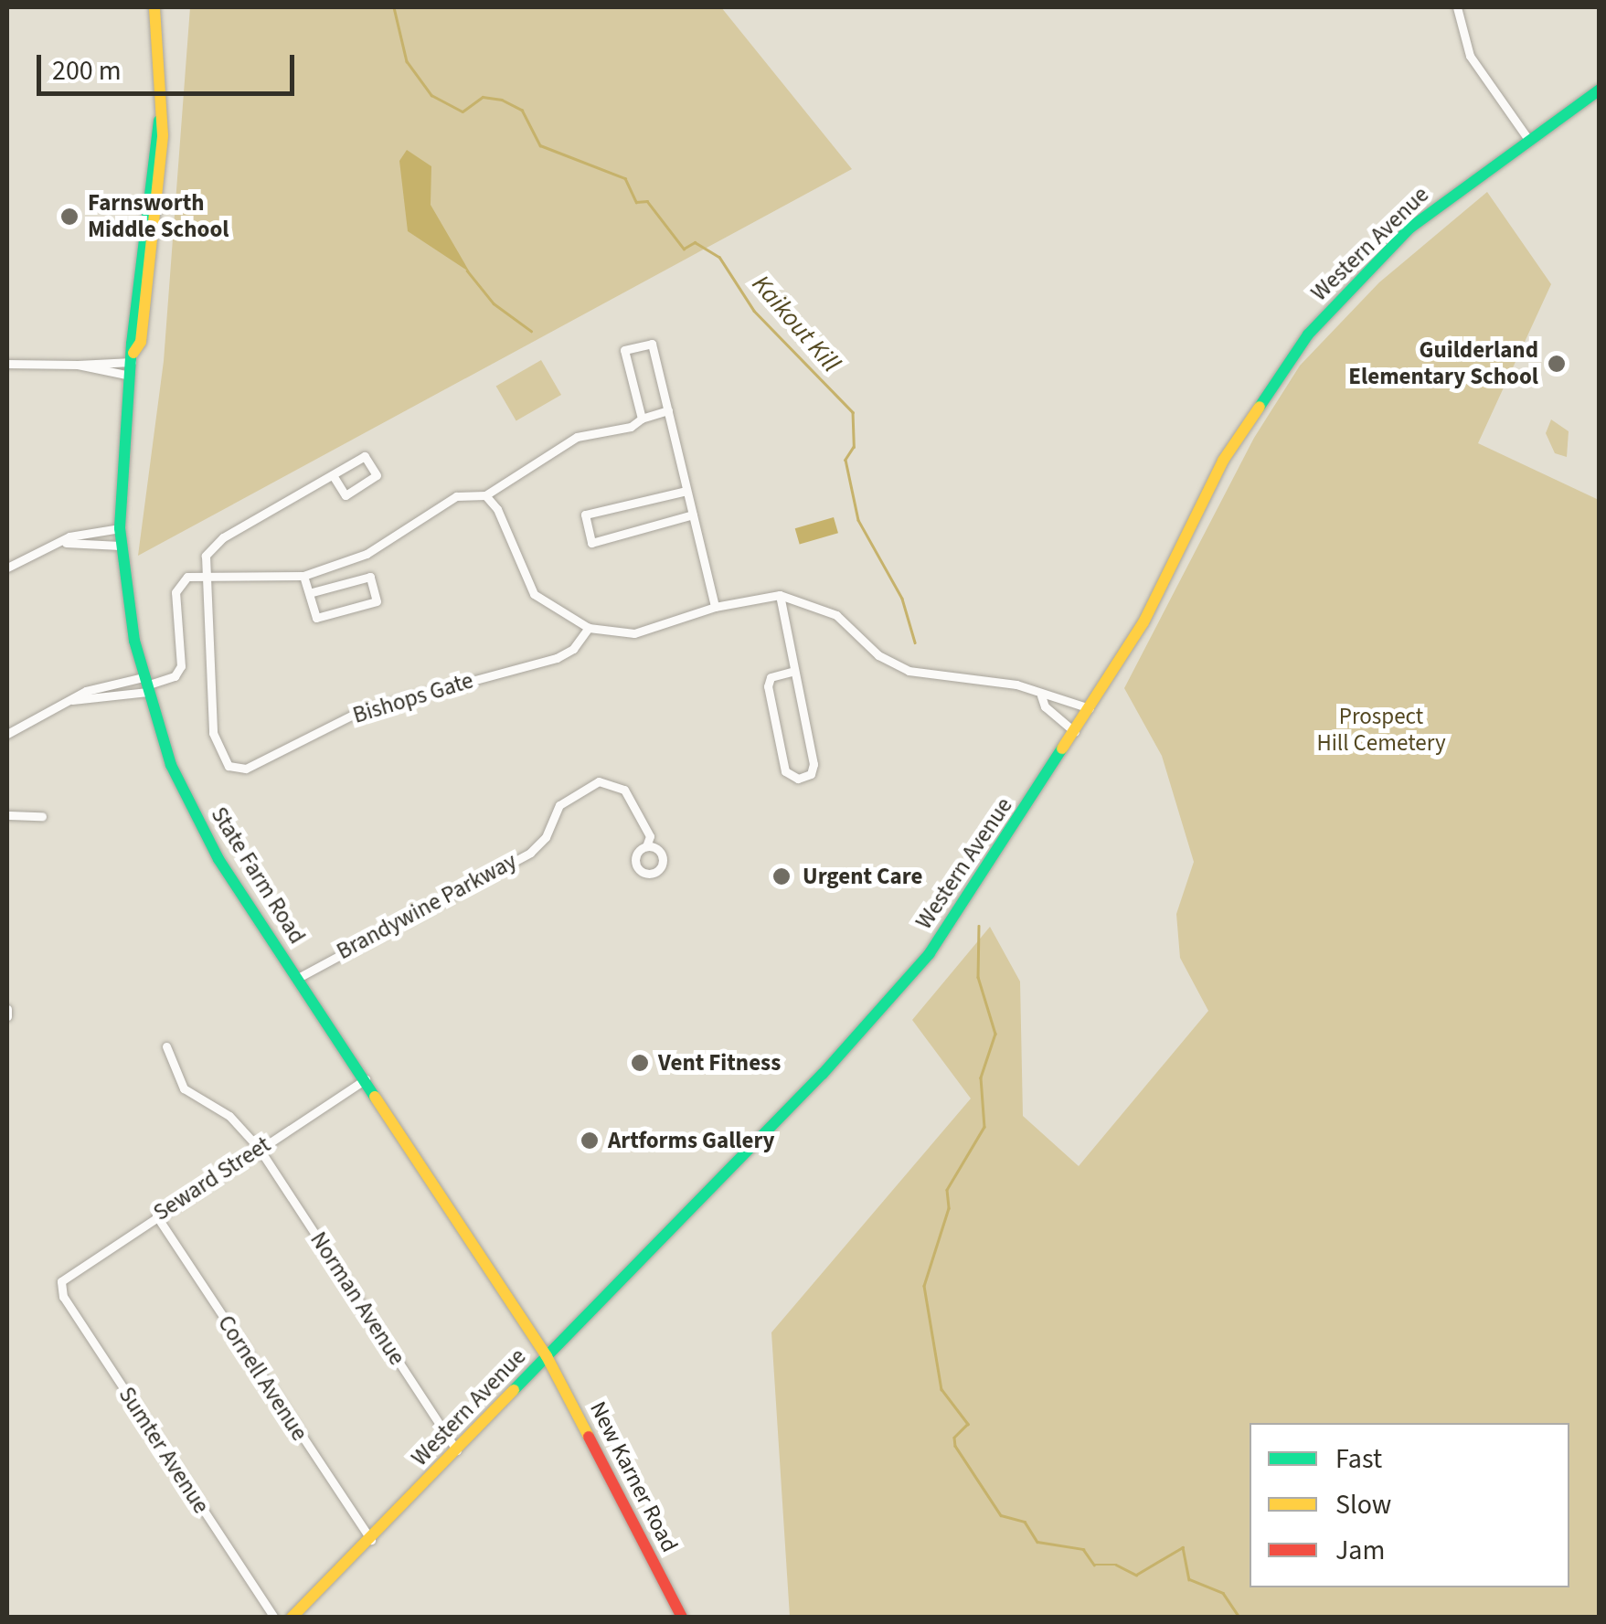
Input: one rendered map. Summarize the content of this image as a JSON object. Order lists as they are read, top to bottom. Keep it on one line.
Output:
{"streets":{"main road":["Western Avenue","State Farm Road","New Karner Road"],"street":["Bishops Gate","Brandywine Parkway","Seward Street","Norman Avenue","Cornell Avenue","Sumter Avenue"]},"crossings":[["Western Avenue","State Farm Road"],["Western Avenue","Norman Avenue"],["Western Avenue","Cornell Avenue"],["Western Avenue","New Karner Road"],["State Farm Road","Brandywine Parkway"],["State Farm Road","Seward Street"],["State Farm Road","New Karner Road"],["Seward Street","Norman Avenue"],["Seward Street","Cornell Avenue"],["Seward Street","Sumter Avenue"]],"water":["Kaikout Kill"],"parks":["Prospect Hill Cemetery"],"places":["Farnsworth Middle School","Guilderland Elementary School","Urgent Care","Vent Fitness","Artforms Gallery"],"legend":["Fast","Slow","Jam"],"scale_bar":"200 m"}
